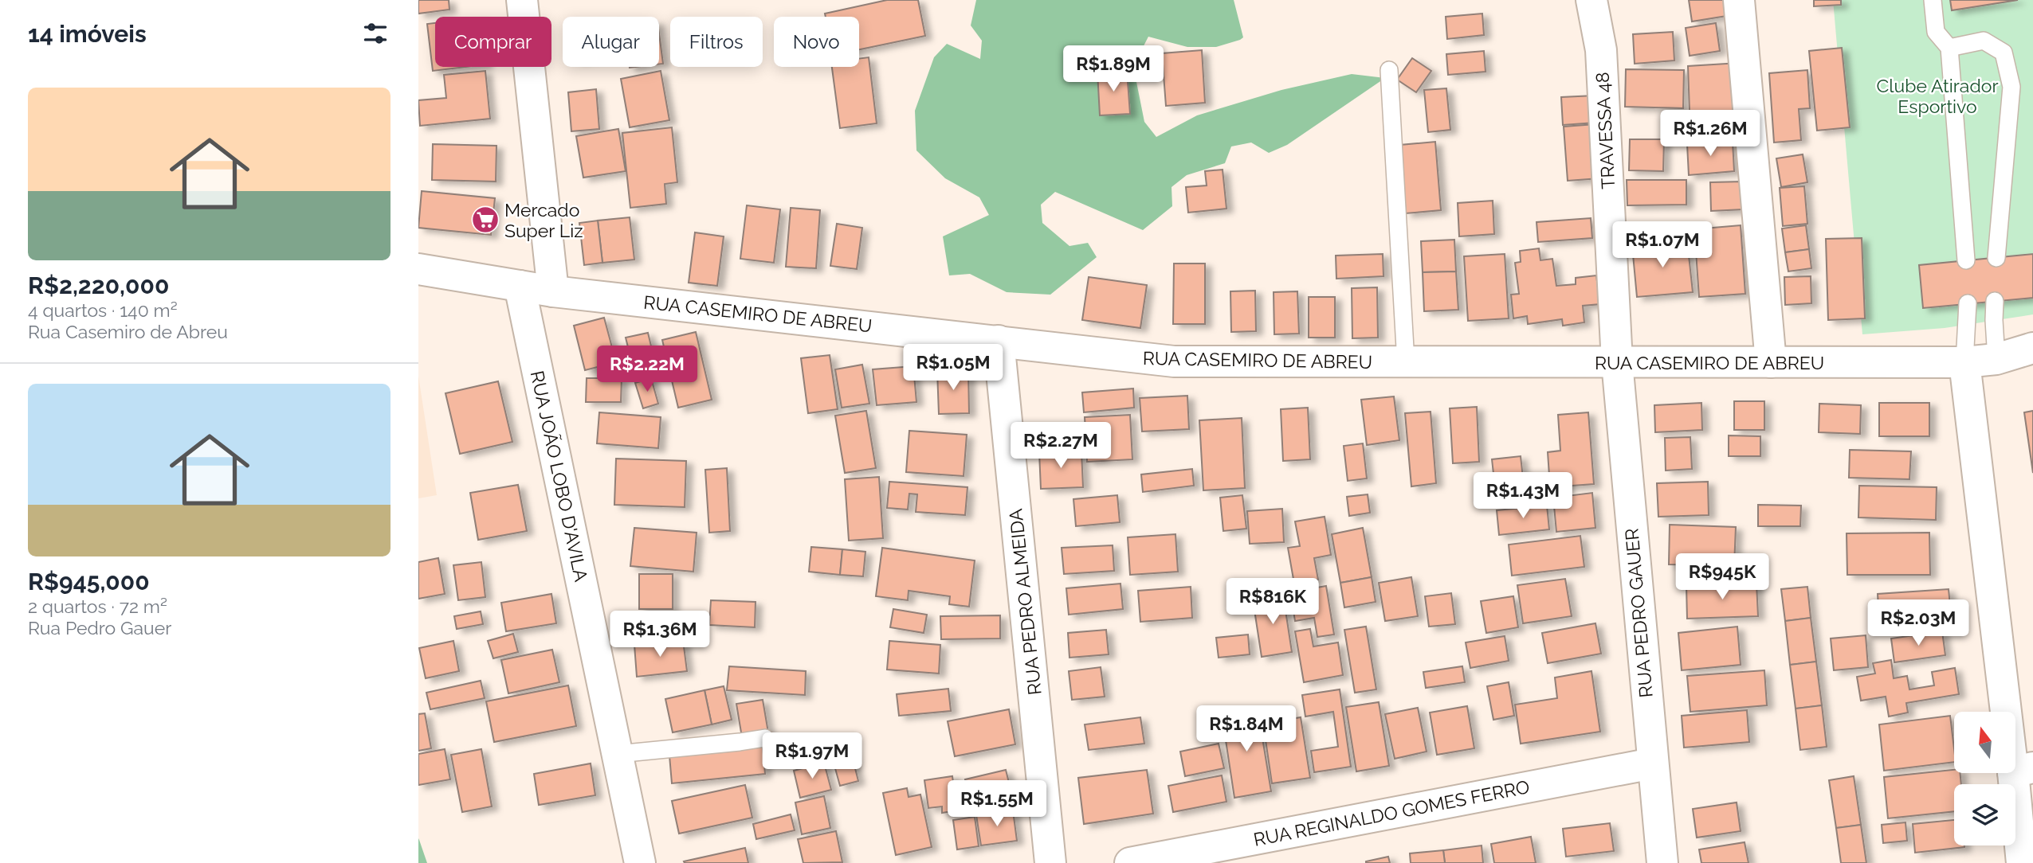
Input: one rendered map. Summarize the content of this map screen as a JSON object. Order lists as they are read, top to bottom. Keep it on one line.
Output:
{"streets":{"street":["TRAVESSA 48","RUA CASEMIRO DE ABREU","RUA JOÃO LOBO D'AVILA","RUA PEDRO ALMEIDA","RUA PEDRO GAUER","RUA REGINALDO GOMES FERRO"]},"crossings":[["TRAVESSA 48","RUA CASEMIRO DE ABREU"],["TRAVESSA 48","RUA PEDRO GAUER"],["RUA CASEMIRO DE ABREU","RUA JOÃO LOBO D'AVILA"],["RUA CASEMIRO DE ABREU","RUA PEDRO ALMEIDA"],["RUA CASEMIRO DE ABREU","RUA PEDRO GAUER"],["RUA PEDRO GAUER","RUA REGINALDO GOMES FERRO"]],"parks":["Clube Atirador Esportivo"],"places":{"supermarket":["Mercado Super Liz"]},"north":"top","page":{"heading":"14 imóveis","chip":["Comprar","Alugar","Filtros","Novo"],"price":["R$1.89M","R$1.26M","R$1.07M","R$1.05M","R$2.22M","R$2.27M","R$1.43M","R$945K","R$816K","R$2.03M","R$1.36M","R$1.84M","R$1.97M","R$1.55M"],"list":[{"name":"R$2,220,000","note":"4 quartos · 140 m² · Rua Casemiro de Abreu"},{"name":"R$945,000","note":"2 quartos · 72 m² · Rua Pedro Gauer"}]}}
